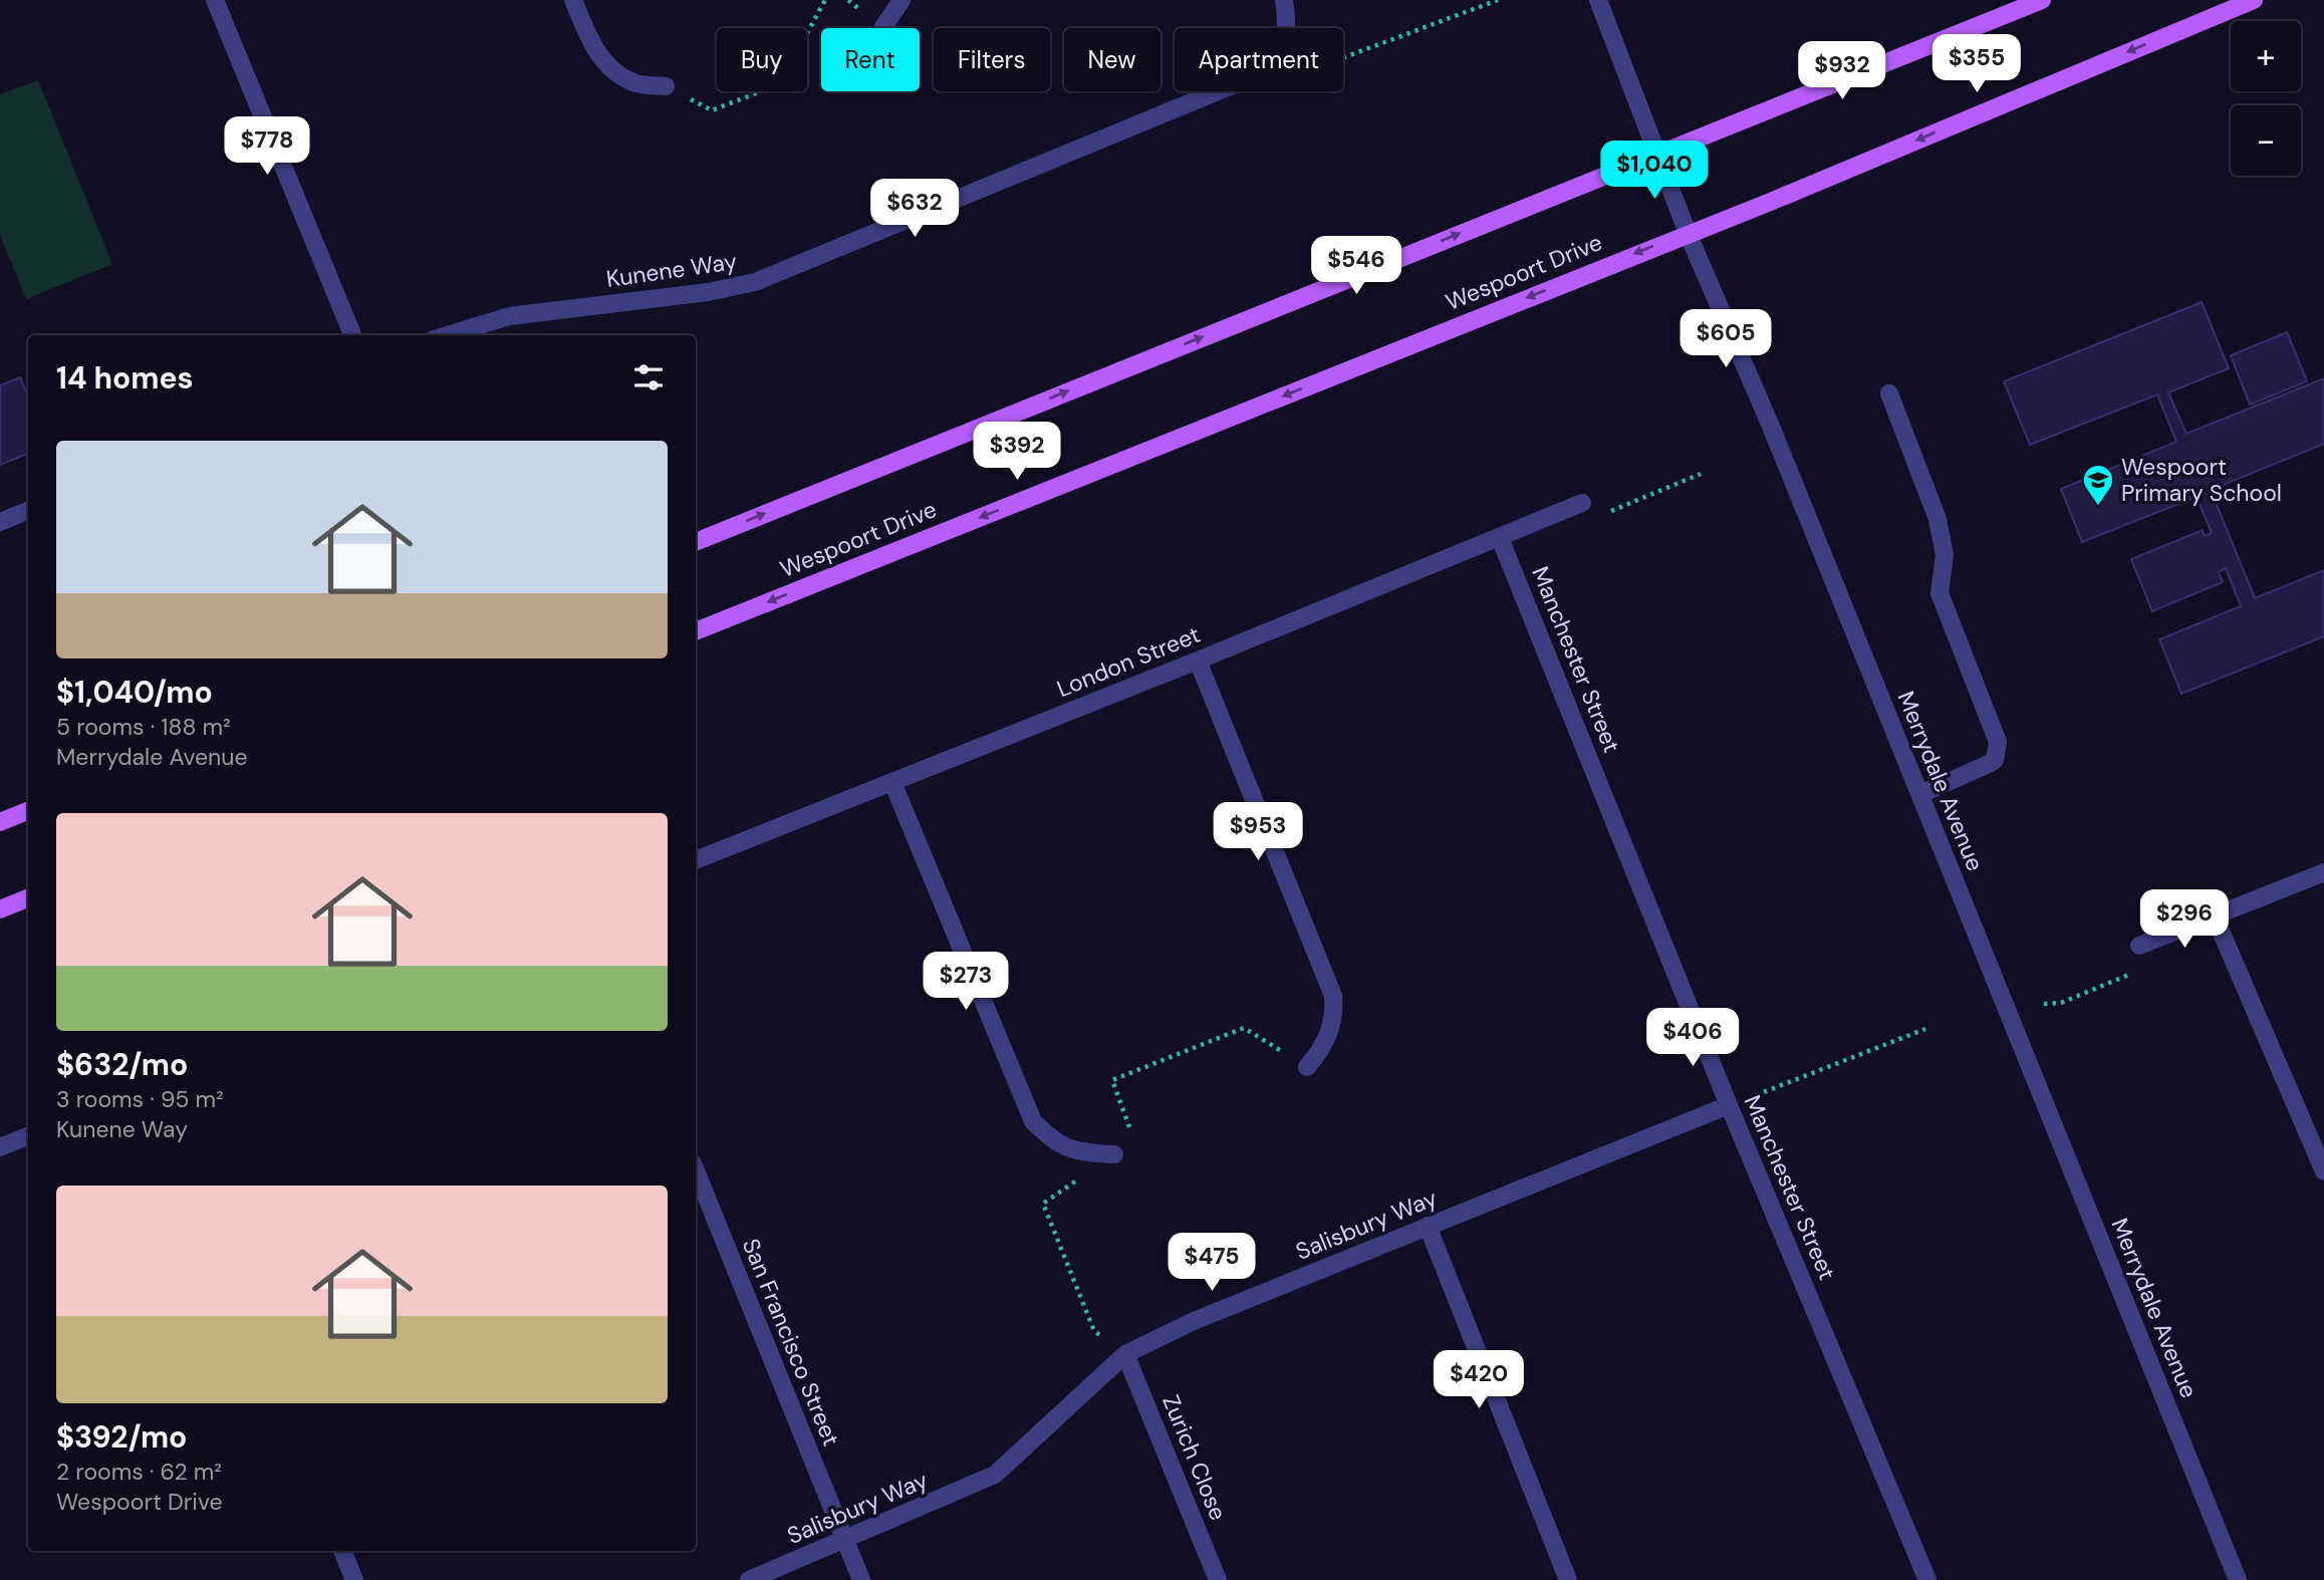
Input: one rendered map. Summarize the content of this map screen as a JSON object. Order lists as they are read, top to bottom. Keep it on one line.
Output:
{"streets":{"main road":["Wespoort Drive"],"street":["Kunene Way","Manchester Street","London Street","Merrydale Avenue","Salisbury Way","San Francisco Street","Zurich Close"]},"crossings":[["Wespoort Drive","Merrydale Avenue"],["Manchester Street","London Street"],["Manchester Street","Salisbury Way"],["Salisbury Way","San Francisco Street"],["Salisbury Way","Zurich Close"]],"places":{"school or university":["Wespoort Primary School"]},"page":{"map_buttons":["+","−"],"chip":["Buy","Rent","Filters","New","Apartment"],"price":["$355","$932","$778","$1,040","$632","$546","$605","$392","$953","$296","$273","$406","$475","$420"],"heading":"14 homes","list":[{"name":"$1,040/mo","note":"5 rooms · 188 m² · Merrydale Avenue"},{"name":"$632/mo","note":"3 rooms · 95 m² · Kunene Way"},{"name":"$392/mo","note":"2 rooms · 62 m² · Wespoort Drive"}]}}
